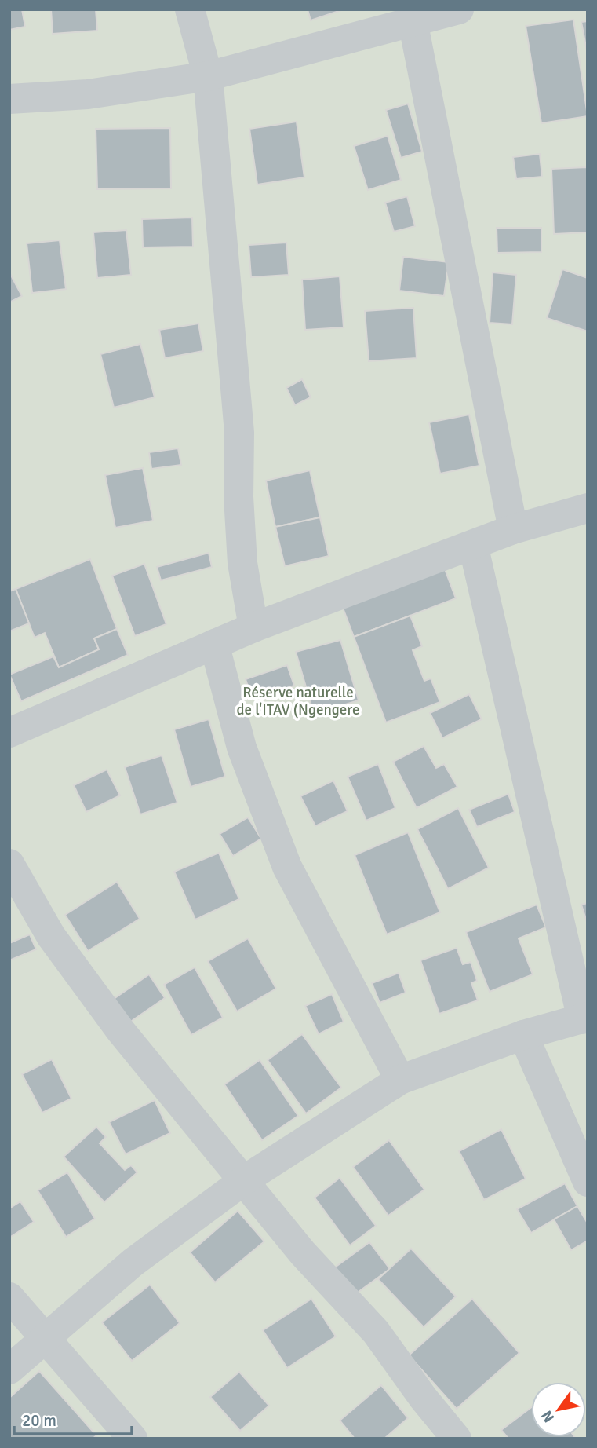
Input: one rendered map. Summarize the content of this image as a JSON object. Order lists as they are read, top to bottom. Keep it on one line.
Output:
{"parks":["Réserve naturelle de l'ITAV (Ngengere"],"scale_bar":"20 m","north":"bottom left"}
